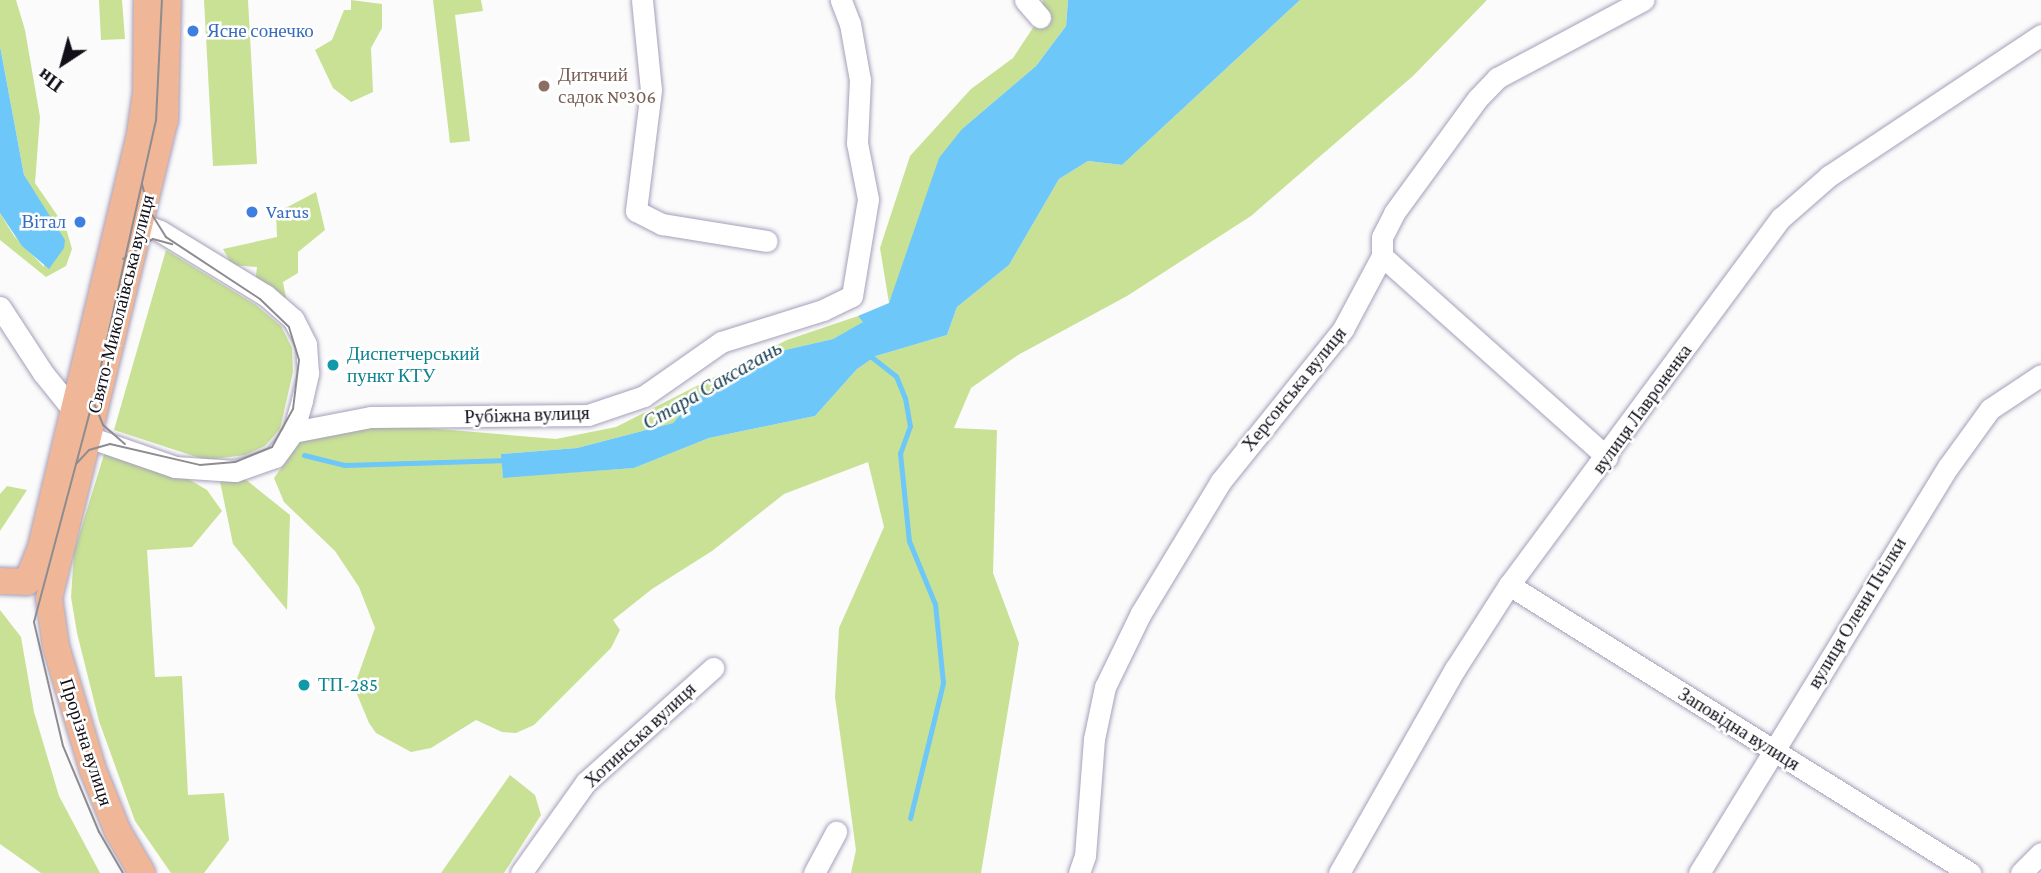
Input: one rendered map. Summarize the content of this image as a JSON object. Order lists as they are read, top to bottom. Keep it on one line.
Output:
{"streets":{"main road":["Свято-Миколаївська вулиця","Прорізна вулиця"],"street":["Херсонська вулиця","вулиця Лавроненка","Рубіжна вулиця","вулиця Олени Пчілки","Заповідна вулиця","Хотинська вулиця"]},"crossings":[["Свято-Миколаївська вулиця","Прорізна вулиця"],["вулиця Лавроненка","Заповідна вулиця"],["вулиця Олени Пчілки","Заповідна вулиця"]],"water":["Стара Саксагань"],"places":["Ясне сонечко","Дитячий садок №306","Varus","Вітал","Диспетчерський пункт КТУ","ТП-285"],"north":"bottom left"}
